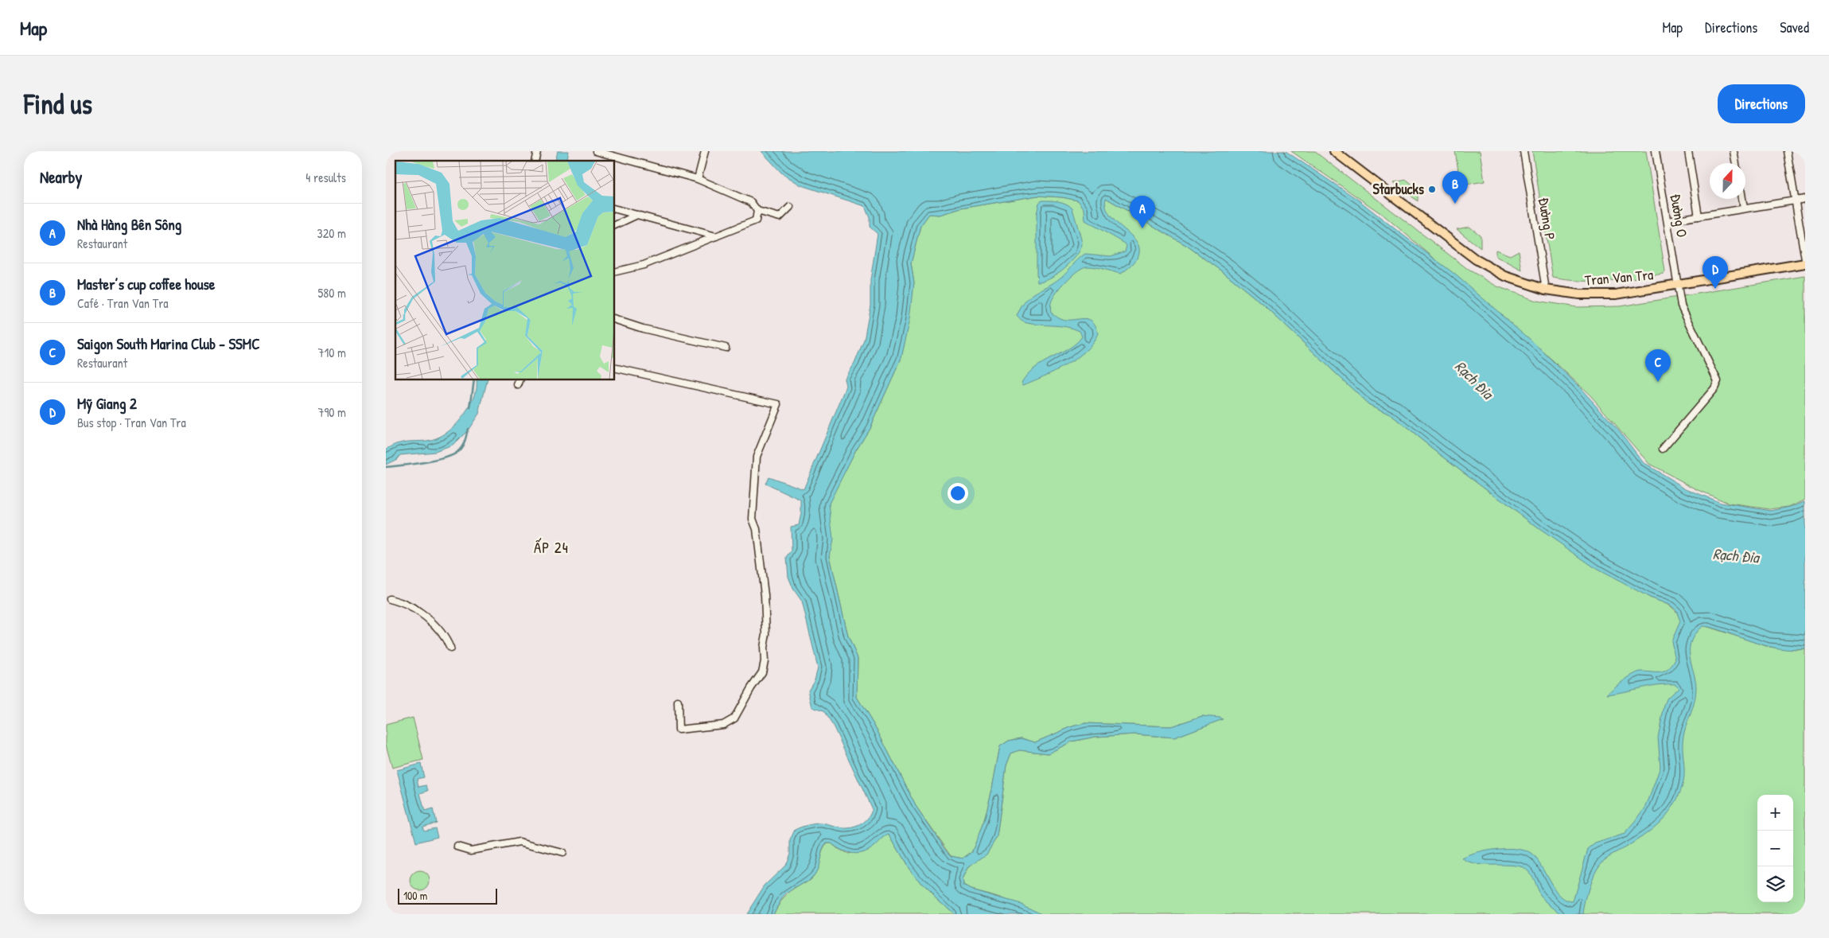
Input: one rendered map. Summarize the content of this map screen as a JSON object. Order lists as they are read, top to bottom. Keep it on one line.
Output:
{"streets":{"main road":["Tran Van Tra"],"street":["Đường O","Đường P"]},"crossings":[["Đường O","Tran Van Tra"],["Đường P","Tran Van Tra"]],"districts":["ẤP 24"],"water":["Rạch Đỉa"],"places":["Starbucks"],"scale_bar":"100 m","north":"top","page":{"header":"Map","nav":["Map","Directions","Saved"],"buttons":"Directions","title":"Find us","heading":["Nearby","4 results"],"pins":["B","A","D","C"],"list":[{"mark":"A","name":"Nhà Hàng Bên Sông","note":"Restaurant","value":"320 m"},{"mark":"B","name":"Master’s cup coffee house","note":"Café · Tran Van Tra","value":"580 m"},{"mark":"C","name":"Saigon South Marina Club - SSMC","note":"Restaurant","value":"710 m"},{"mark":"D","name":"Mỹ Giang 2","note":"Bus stop · Tran Van Tra","value":"790 m"}],"map_buttons":["+","−"],"scale":"100 m"}}
